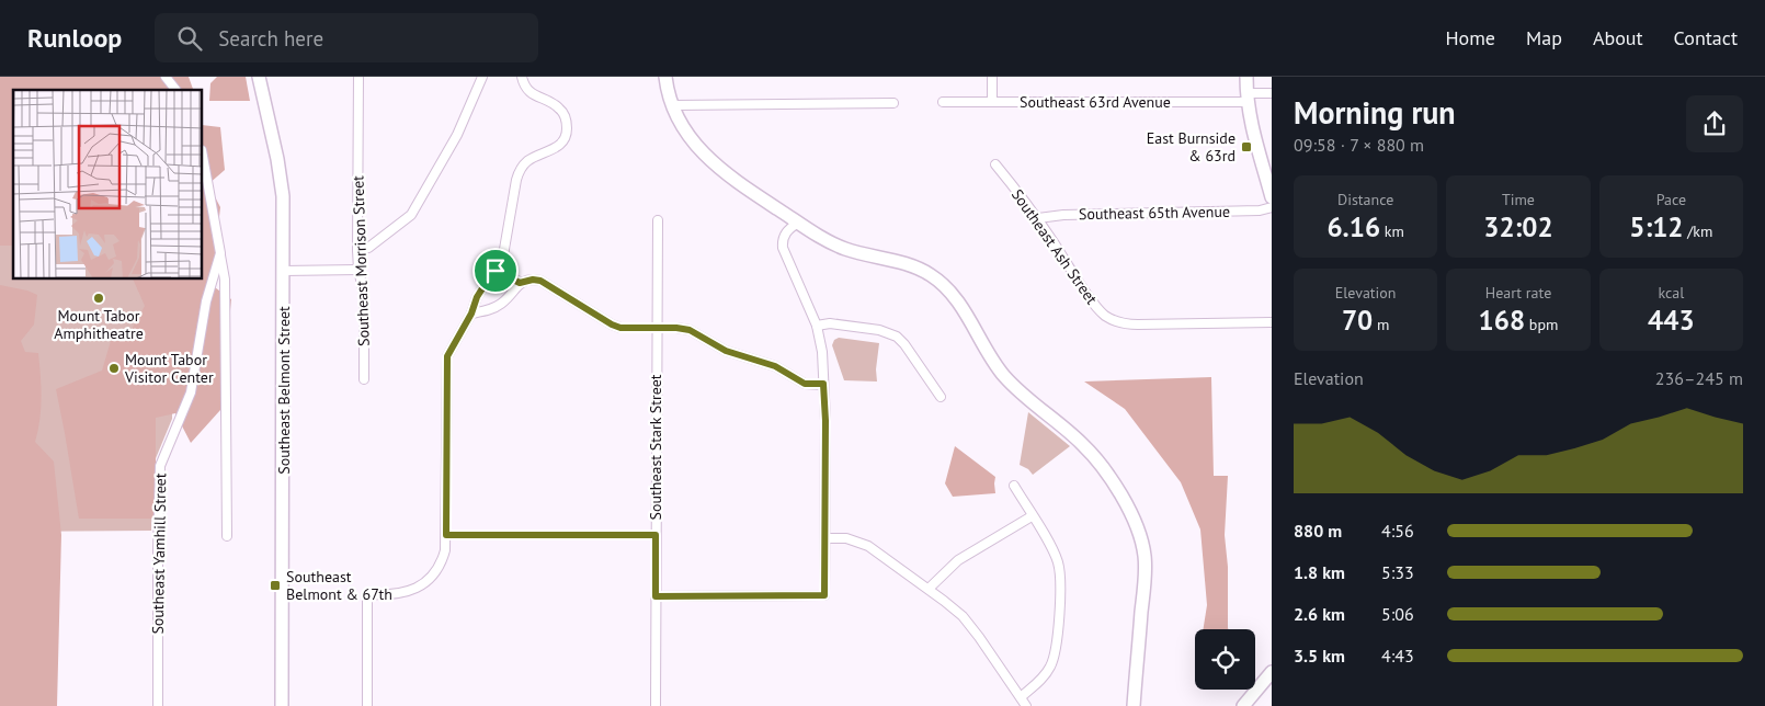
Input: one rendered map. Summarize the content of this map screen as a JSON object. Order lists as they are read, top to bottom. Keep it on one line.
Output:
{"streets":{"street":["Southeast 63rd Avenue","Southeast 65th Avenue","Southeast Ash Street","Southeast Morrison Street","Southeast Belmont Street","Southeast Stark Street","Southeast Yamhill Street"]},"crossings":[["Southeast 65th Avenue","Southeast Ash Street"]],"places":{"transit":["East Burnside & 63rd","Southeast Belmont & 67th"],"other":["Mount Tabor Amphitheatre","Mount Tabor Visitor Center"]},"page":{"header":"Runloop","search":"Search here","nav":["Home","Map","About","Contact"],"heading":["Morning run","09:58 · 7 × 880 m"],"stats":[["Distance","6.16 km"],["Time","32:02"],["Pace","5:12 /km"],["Elevation","70 m"],["Heart rate","168 bpm"],["kcal","443"]],"chart":["Elevation","236–245 m"],"list":[{"name":"880 m","note":"4:56"},{"name":"1.8 km","note":"5:33"},{"name":"2.6 km","note":"5:06"},{"name":"3.5 km","note":"4:43"}]}}
